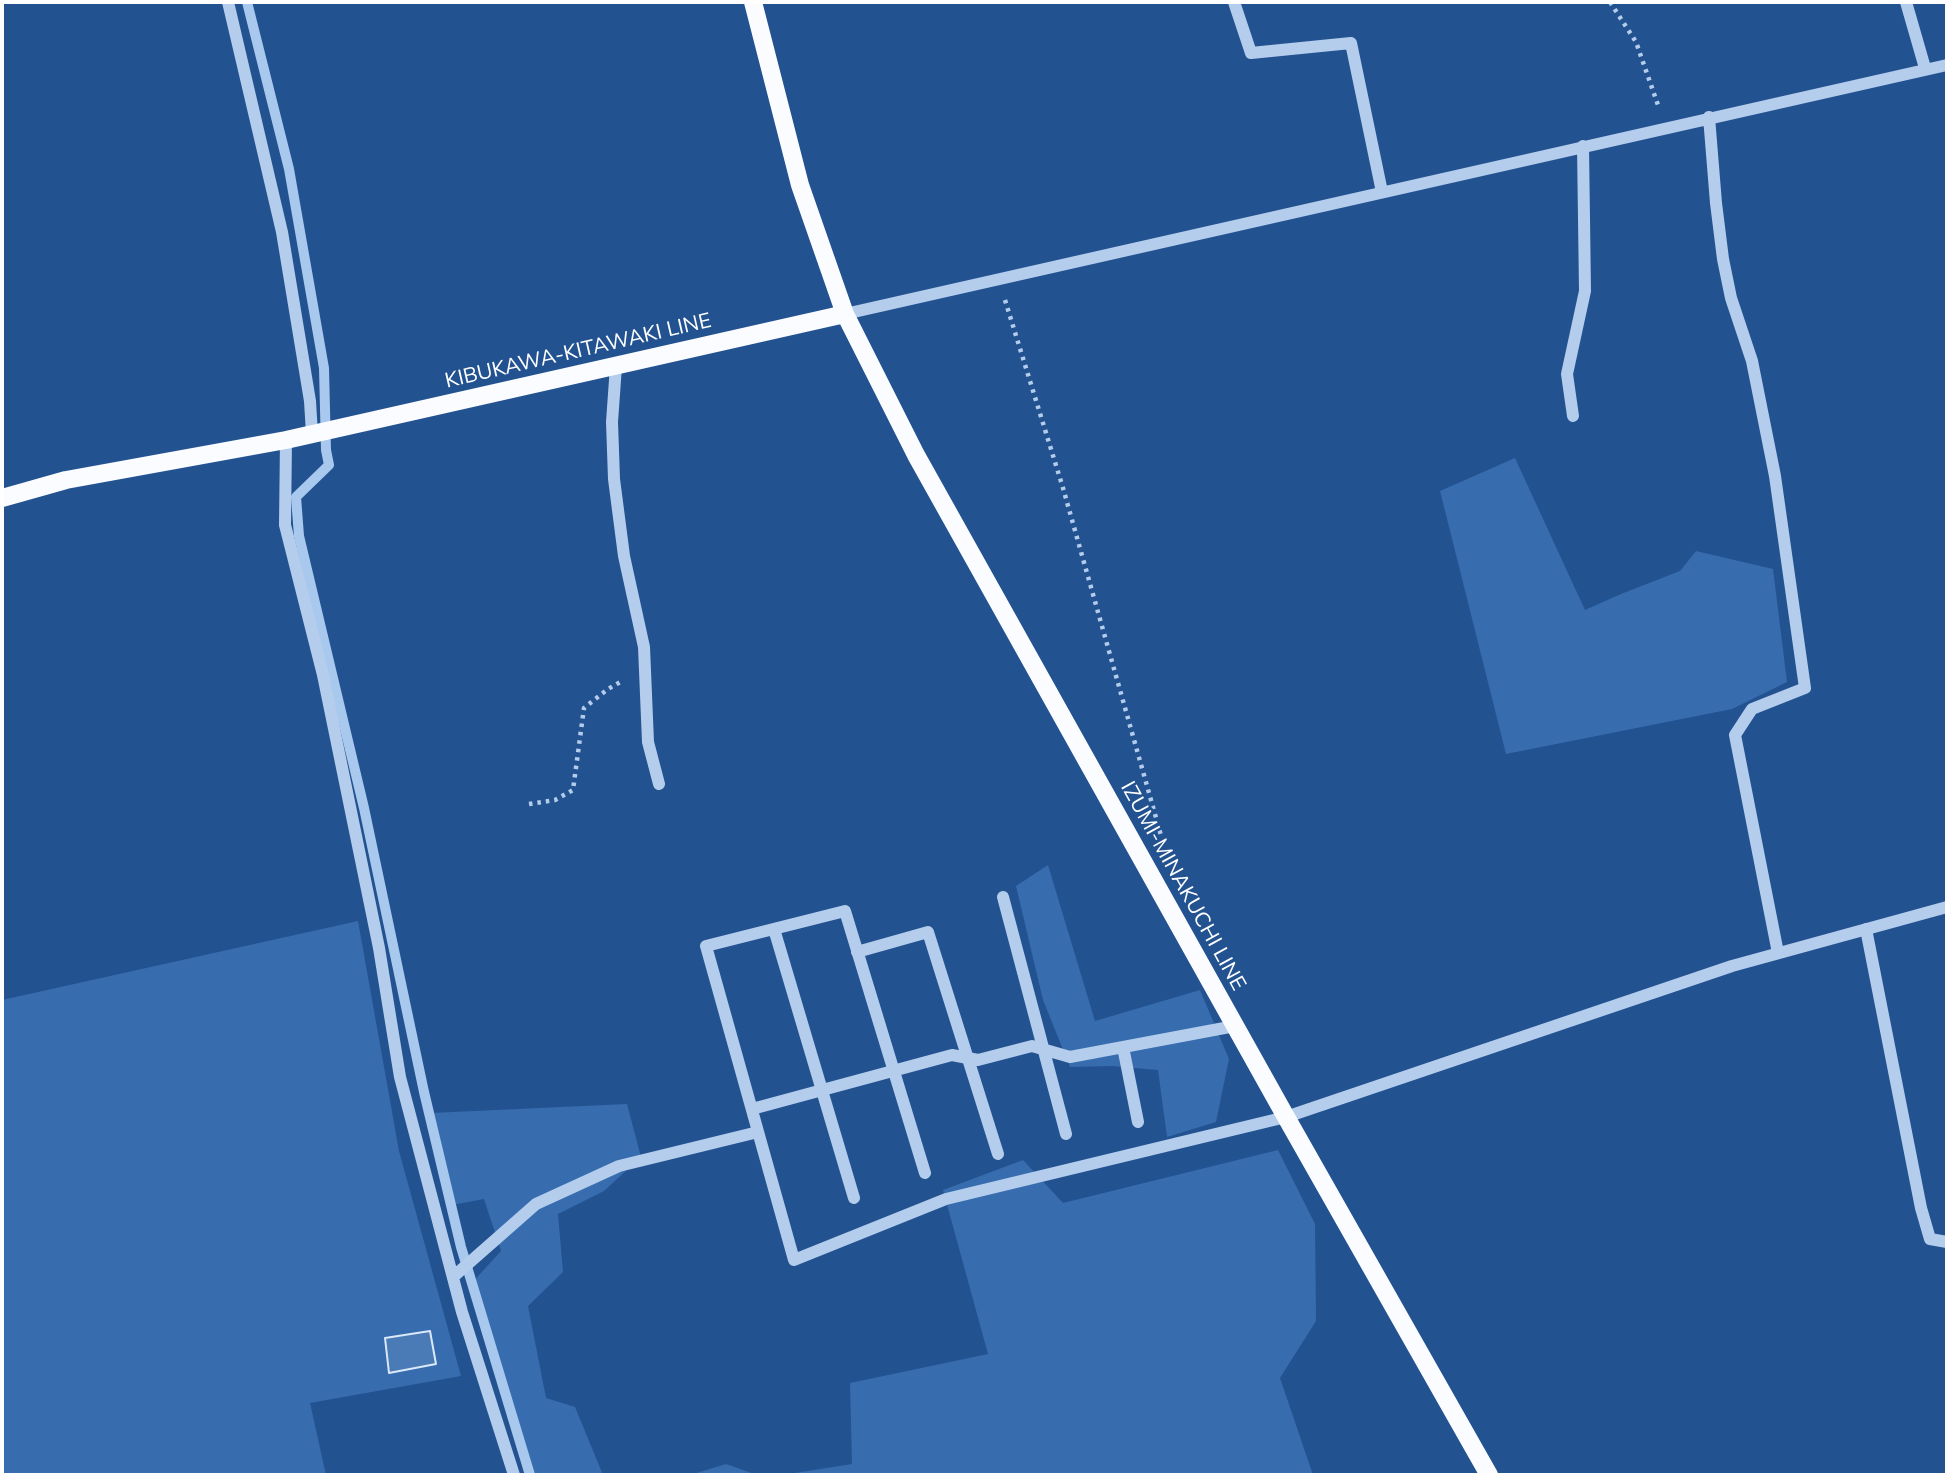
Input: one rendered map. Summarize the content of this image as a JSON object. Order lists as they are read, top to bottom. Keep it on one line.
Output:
{"streets":{"main road":["KIBUKAWA-KITAWAKI LINE","IZUMI-MINAKUCHI LINE"]},"crossings":[["KIBUKAWA-KITAWAKI LINE","IZUMI-MINAKUCHI LINE"]]}
